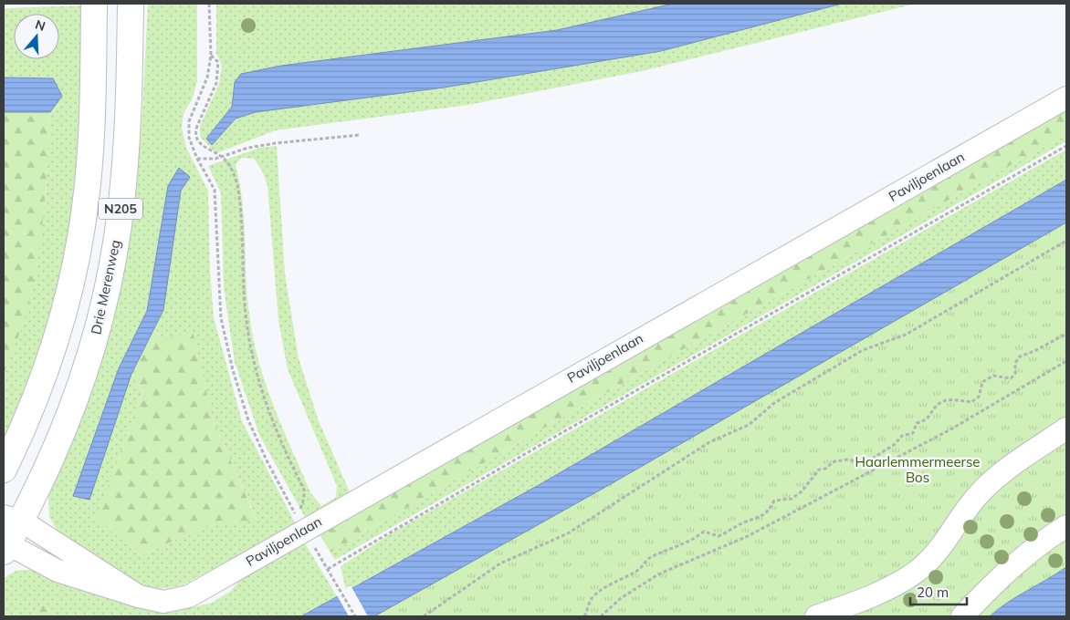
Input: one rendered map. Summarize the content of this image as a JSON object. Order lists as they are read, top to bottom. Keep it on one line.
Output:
{"streets":{"main road":["N205","Drie Merenweg"],"street":["Paviljoenlaan"]},"crossings":[["Paviljoenlaan","Drie Merenweg"]],"parks":["Haarlemmermeerse Bos"],"scale_bar":"20 m","north":"top"}
